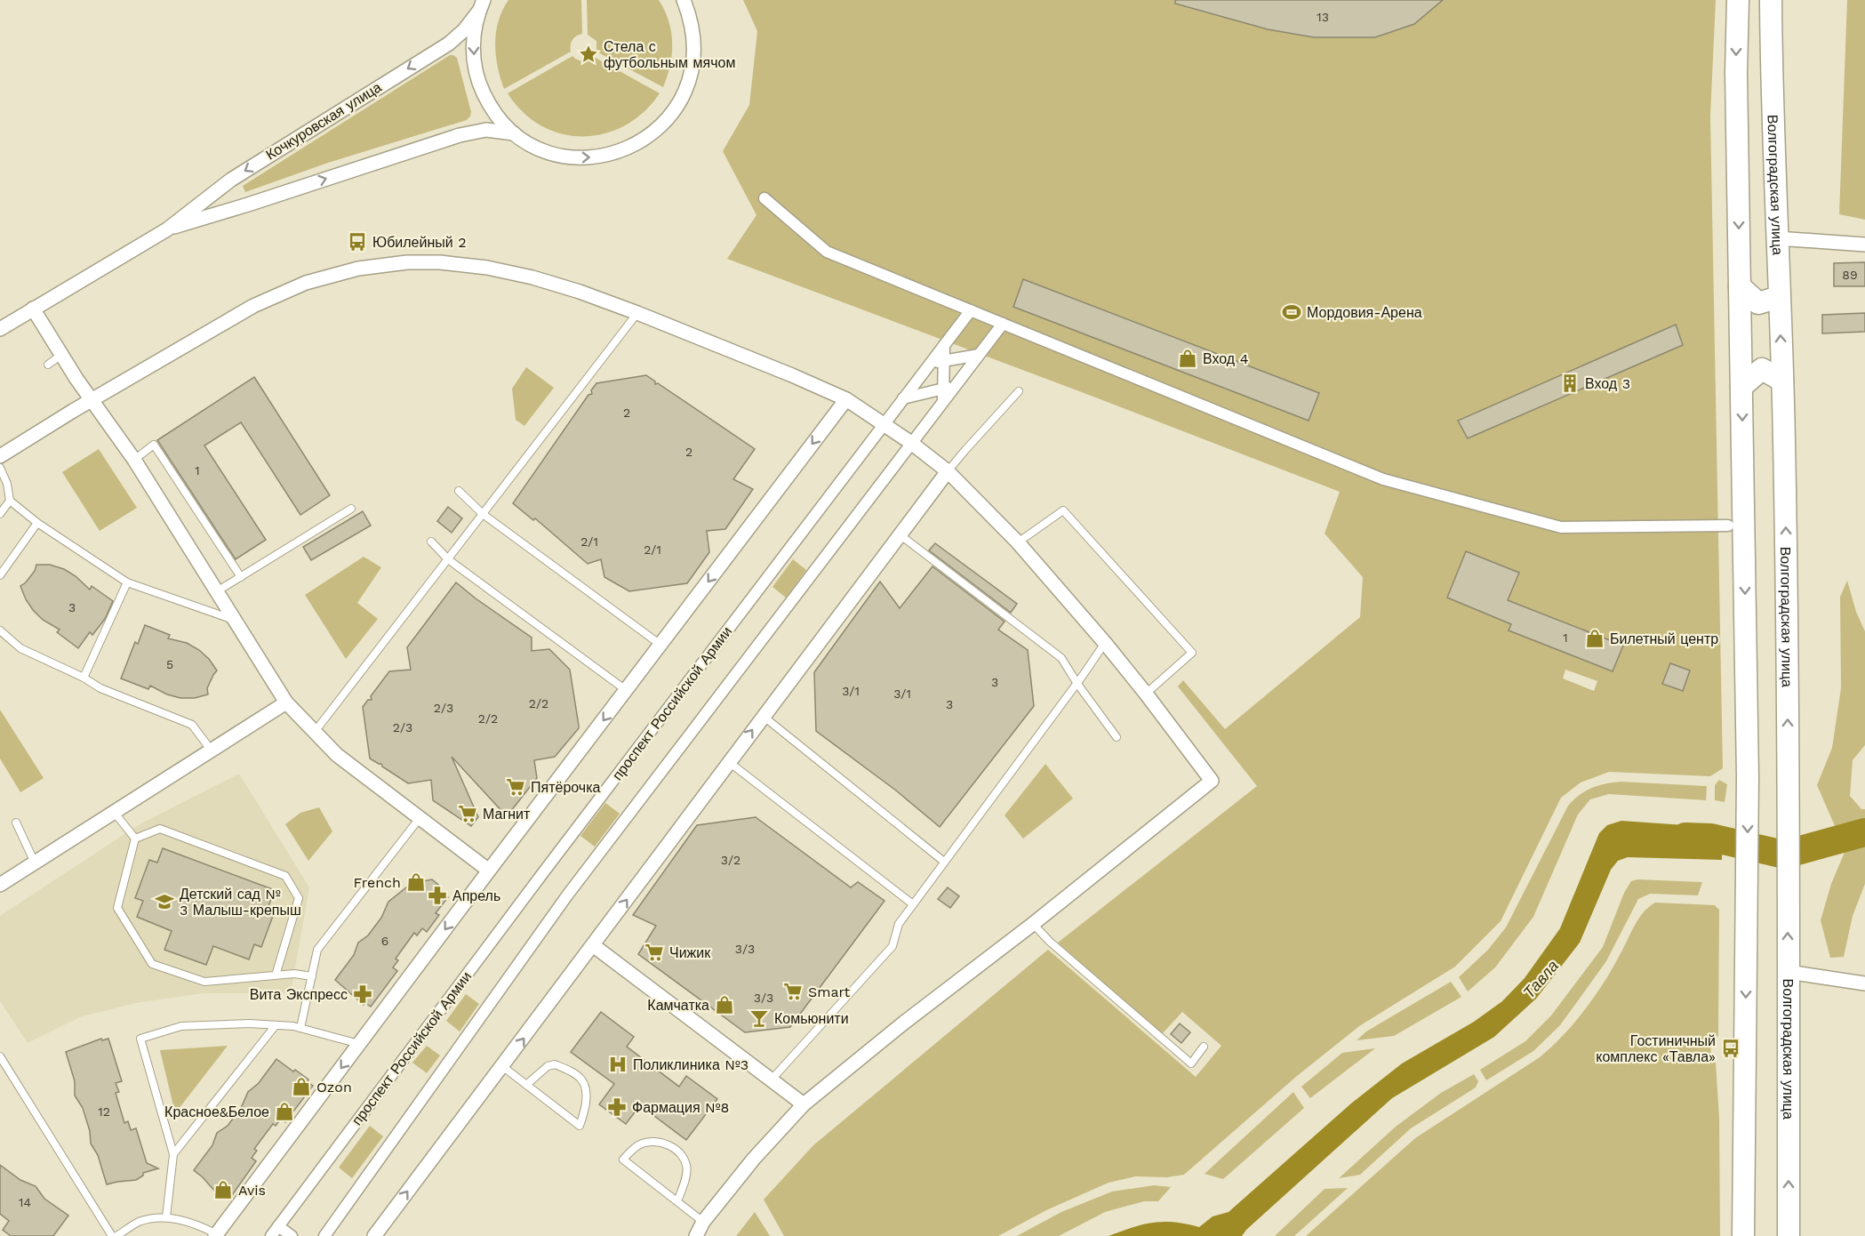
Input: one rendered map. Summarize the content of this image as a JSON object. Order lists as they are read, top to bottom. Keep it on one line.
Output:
{"streets":{"main road":["Волгоградская улица"],"street":["Кочкуровская улица","проспект Российской Армии"]},"water":["Тавла"],"places":{"place":["Стела с футбольным мячом"],"bus stop":["Юбилейный 2","Гостиничный комплекс «Тавла»"],"sports":["Мордовия-Арена"],"shop":["Вход 4","Билетный центр","French","Камчатка","Ozon","Красное&Белое","Avis"],"building":["Вход 3"],"supermarket":["Пятёрочка","Магнит","Чижик","Smart"],"pharmacy":["Апрель","Вита Экспресс","Фармация №8"],"school or university":["Детский сад № 3 Малыш-крепыш"],"bar":["Комьюнити"],"hospital":["Поликлиника №3"]},"house_numbers":["13","89","2","2","1","2/1","2/1","3","1","5","3","3/1","3/1","2/2","3","2/3","2/2","2/3","3/2","6","3/3","3/3","12","14"]}
